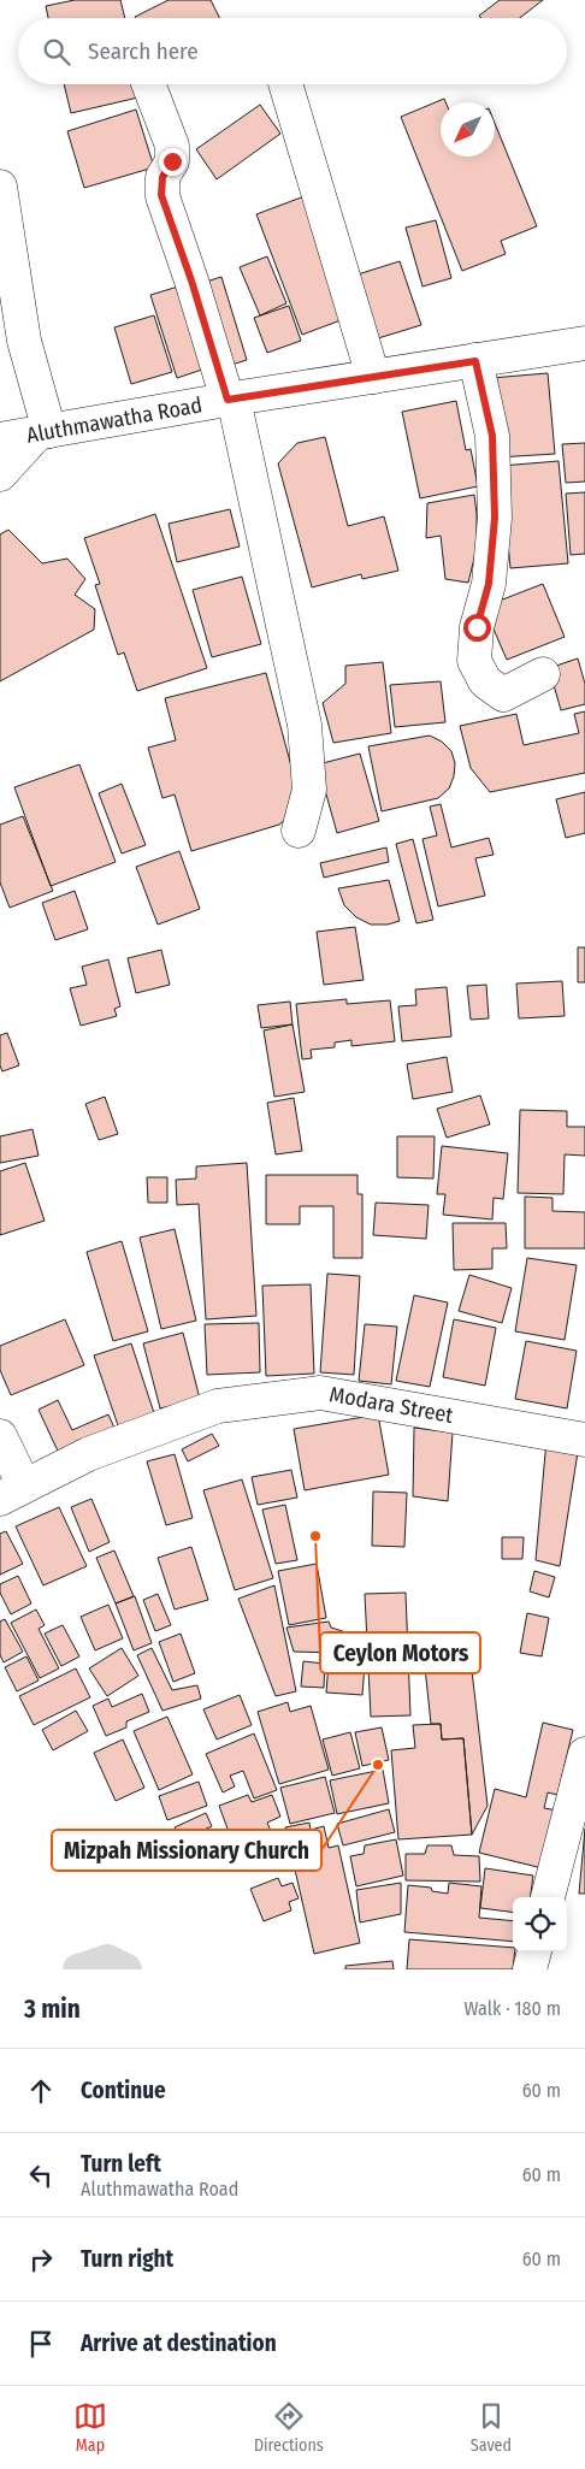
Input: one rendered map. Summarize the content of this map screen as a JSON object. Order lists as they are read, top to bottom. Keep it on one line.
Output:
{"streets":{"street":["Aluthmawatha Road","Modara Street"]},"places":["Ceylon Motors","Mizpah Missionary Church"],"north":"bottom left","page":{"search":"Search here","heading":["3 min","Walk · 180 m"],"list":[["Continue","60 m"],["Turn left","Aluthmawatha Road","60 m"],["Turn right","60 m"],"Arrive at destination"],"nav":["Map","Directions","Saved"]}}
